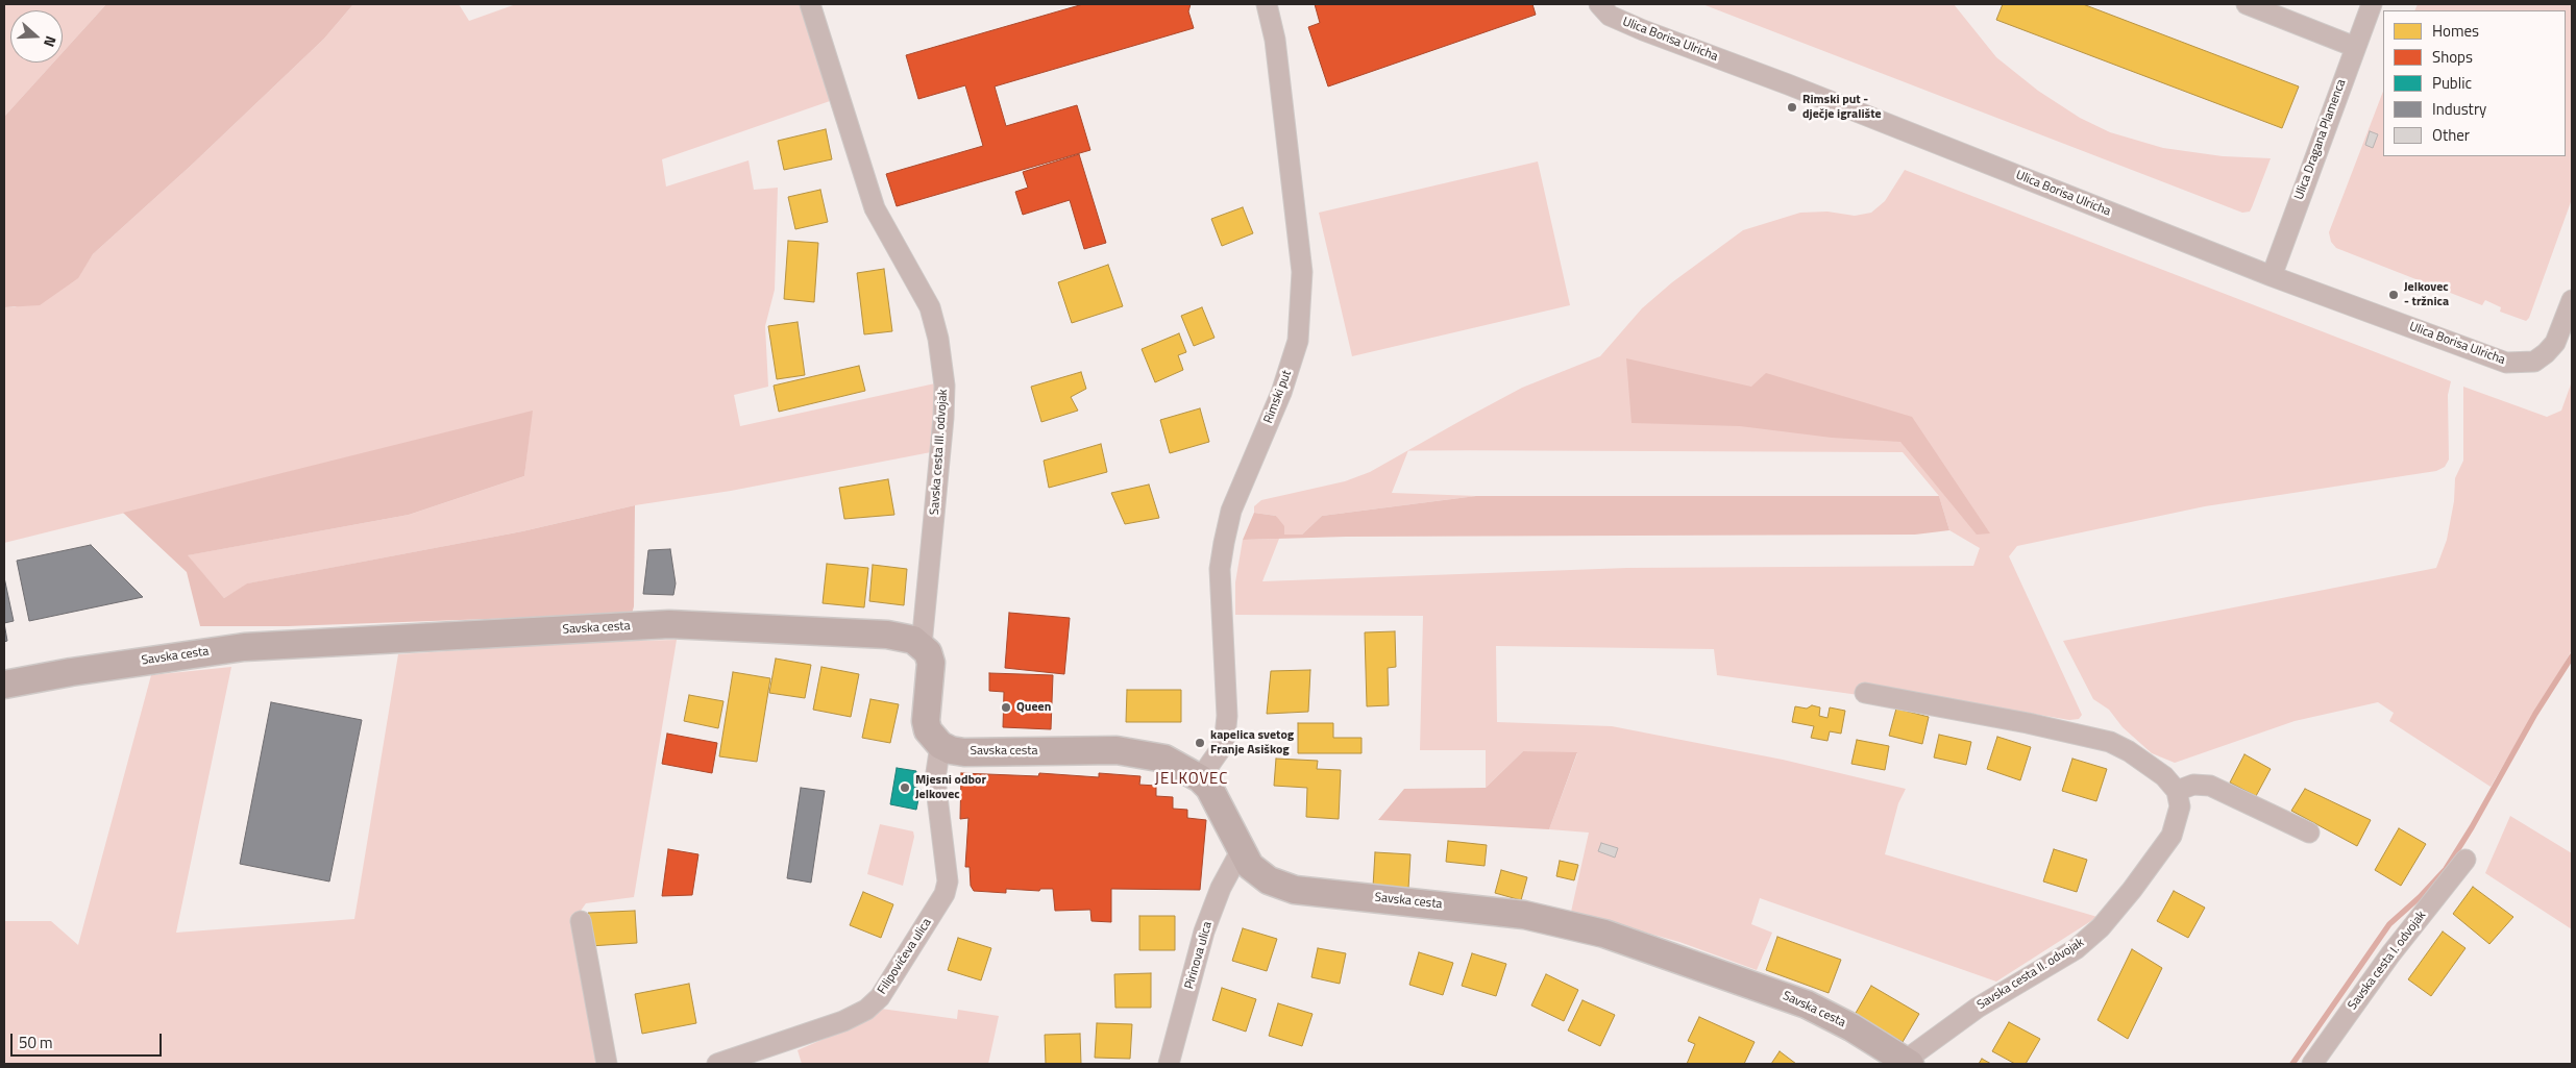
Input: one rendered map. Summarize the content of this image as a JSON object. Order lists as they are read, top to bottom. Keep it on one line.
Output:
{"streets":{"street":["Ulica Borisa Ulricha","Ulica Dragana Plamenca","Rimski put","Savska cesta III. odvojak","Savska cesta","Pirinova ulica","Filipovićeva ulica","Savska cesta I. odvojak","Savska cesta II. odvojak"]},"crossings":[["Ulica Borisa Ulricha","Ulica Dragana Plamenca"],["Rimski put","Savska cesta"],["Savska cesta III. odvojak","Savska cesta"],["Savska cesta","Pirinova ulica"],["Savska cesta","Filipovićeva ulica"],["Savska cesta","Savska cesta II. odvojak"]],"districts":["JELKOVEC"],"places":["Rimski put - dječje igralište","Jelkovec - tržnica","Queen","kapelica svetog Franje Asiškog","Mjesni odbor Jelkovec"],"legend":["Homes","Shops","Public","Industry","Other"],"scale_bar":"50 m","north":"right"}
